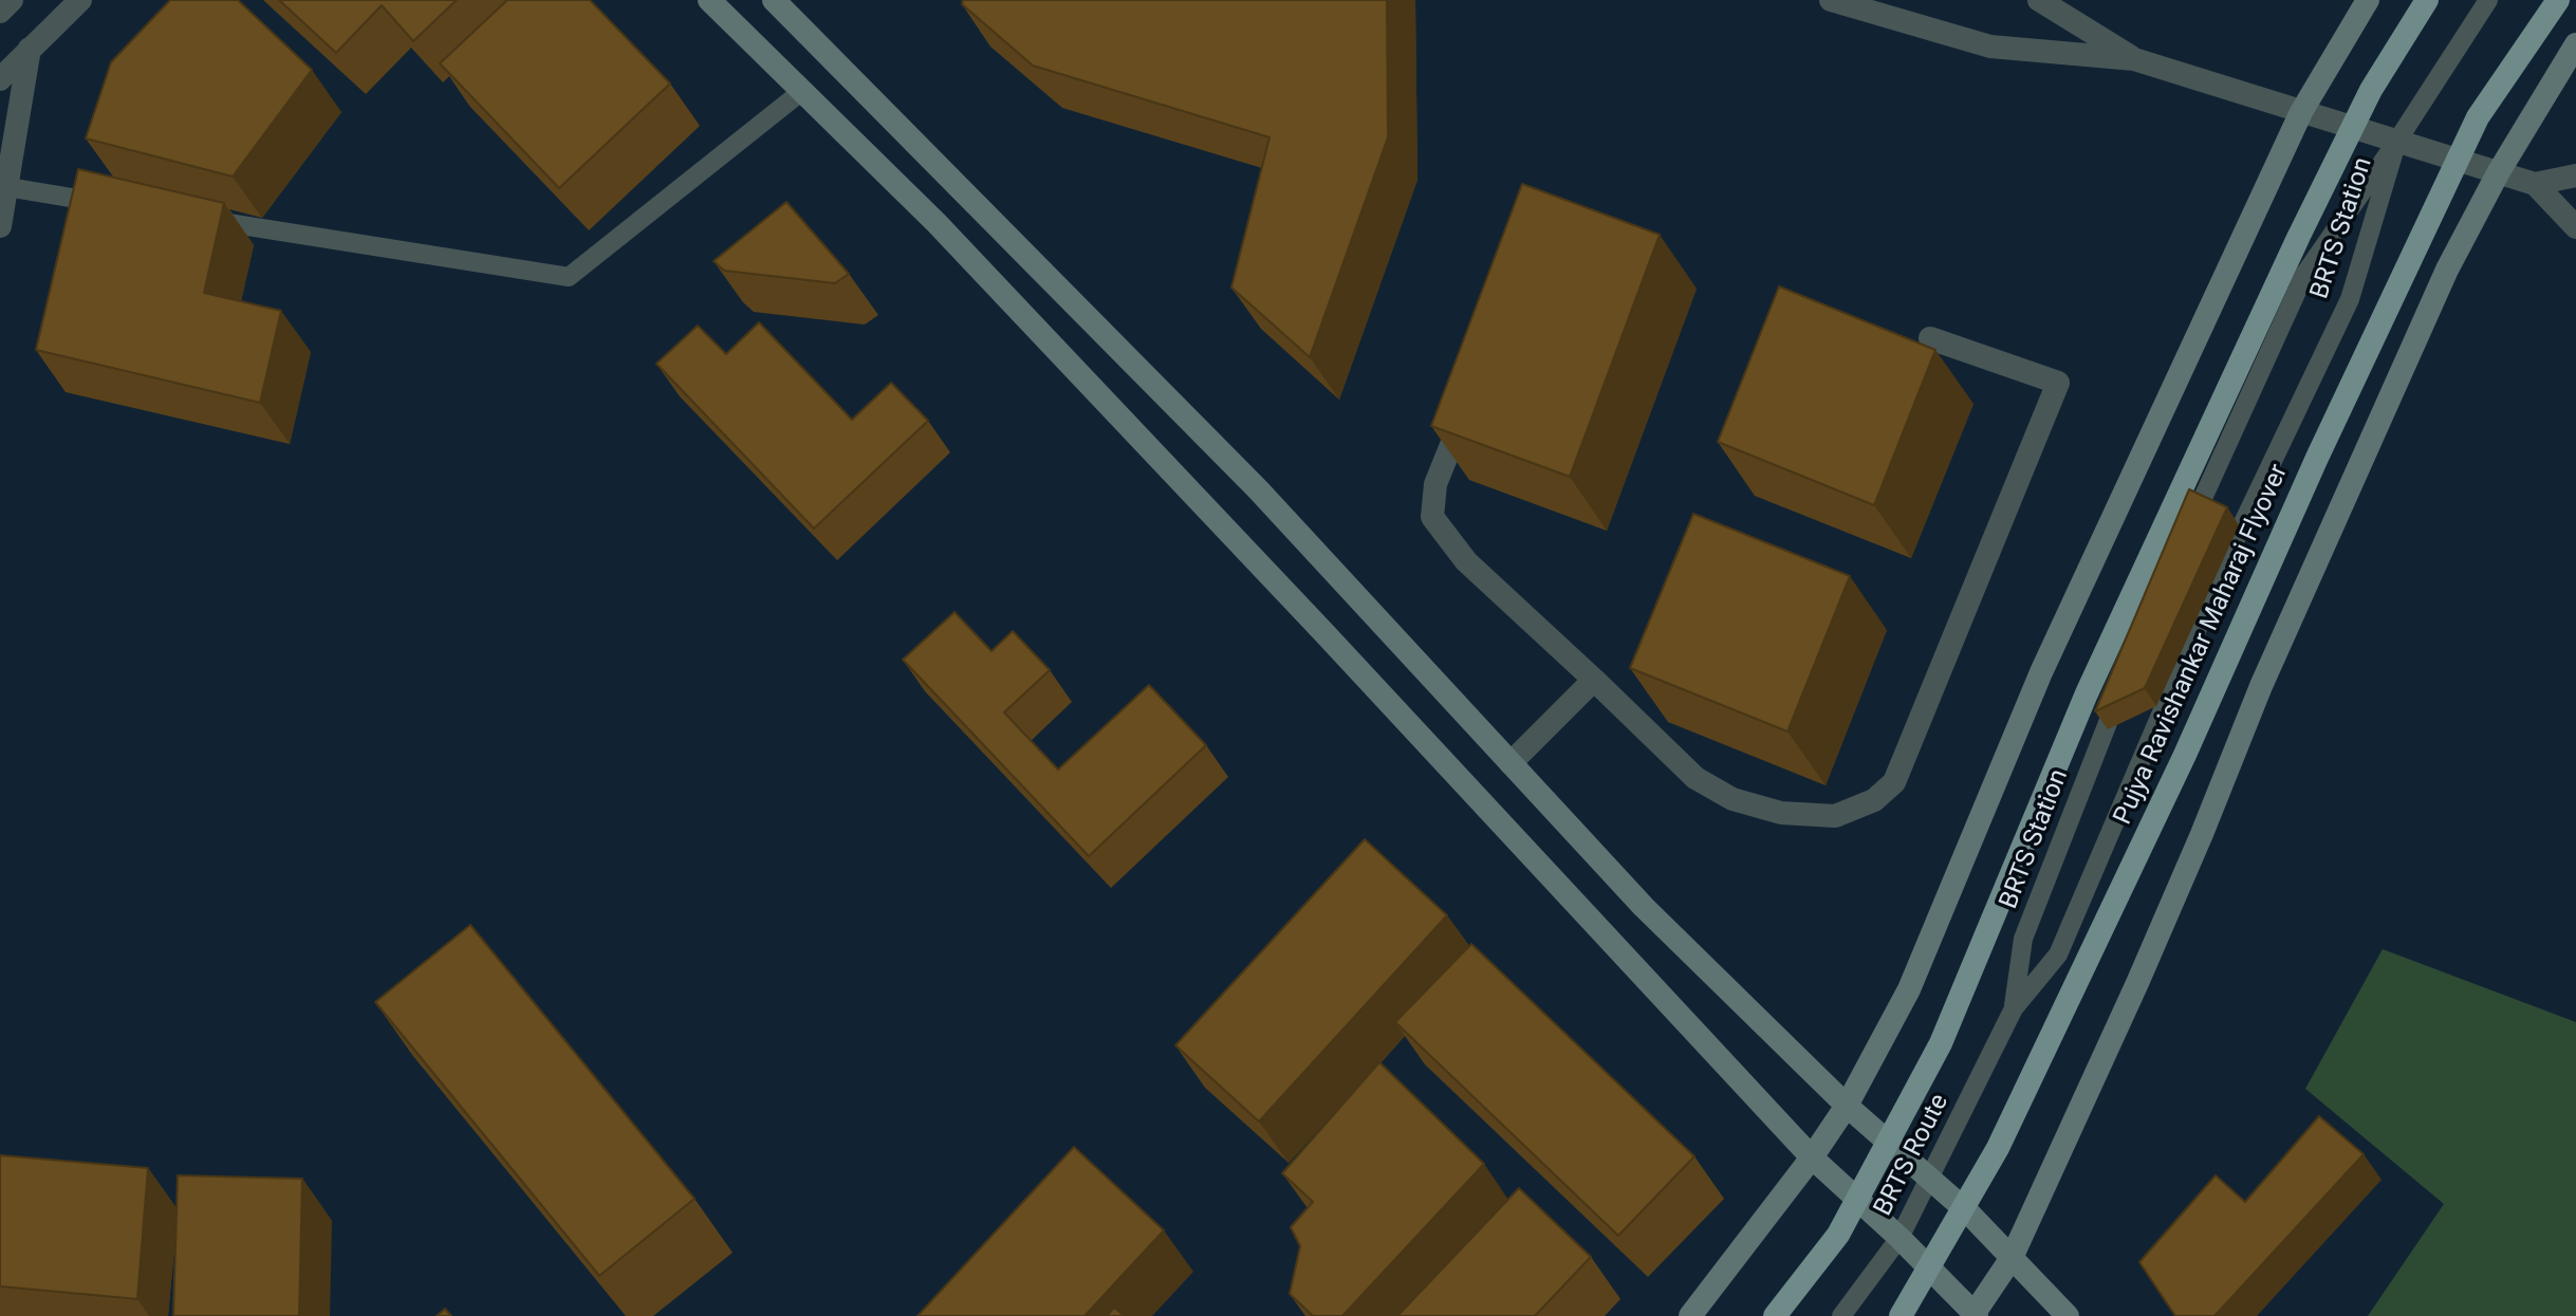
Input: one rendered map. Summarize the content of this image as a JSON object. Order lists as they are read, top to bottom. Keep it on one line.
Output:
{"streets":{"main road":["Pujya Ravishankar Maharaj Flyover"],"lane":["BRTS Station","BRTS Route"]},"crossings":[["BRTS Station","BRTS Route"]]}
